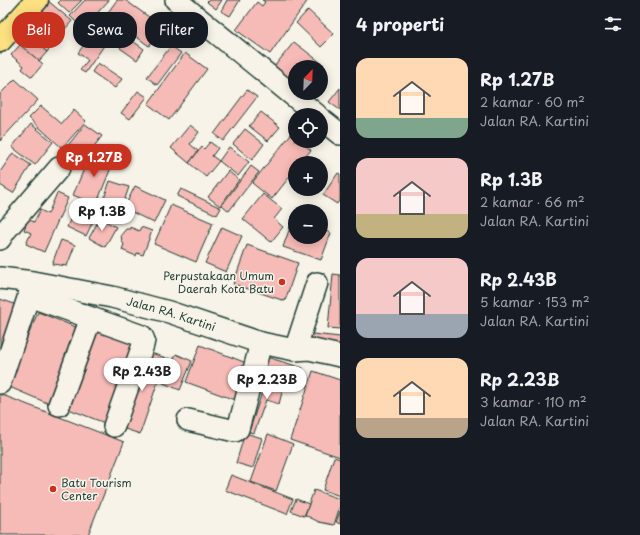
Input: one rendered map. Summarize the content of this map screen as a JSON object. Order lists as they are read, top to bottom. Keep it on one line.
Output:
{"streets":{"street":["Jalan RA. Kartini"]},"places":["Perpustakaan Umum Daerah Kota Batu","Batu Tourism Center"],"north":"top right","page":{"heading":"4 properti","chip":["Beli","Sewa","Filter"],"list":[{"name":"Rp 1.27B","note":"2 kamar · 60 m² · Jalan RA. Kartini"},{"name":"Rp 1.3B","note":"2 kamar · 66 m² · Jalan RA. Kartini"},{"name":"Rp 2.43B","note":"5 kamar · 153 m² · Jalan RA. Kartini"},{"name":"Rp 2.23B","note":"3 kamar · 110 m² · Jalan RA. Kartini"}],"map_buttons":["+","−"],"price":["Rp 1.27B","Rp 1.3B","Rp 2.43B","Rp 2.23B"]}}
